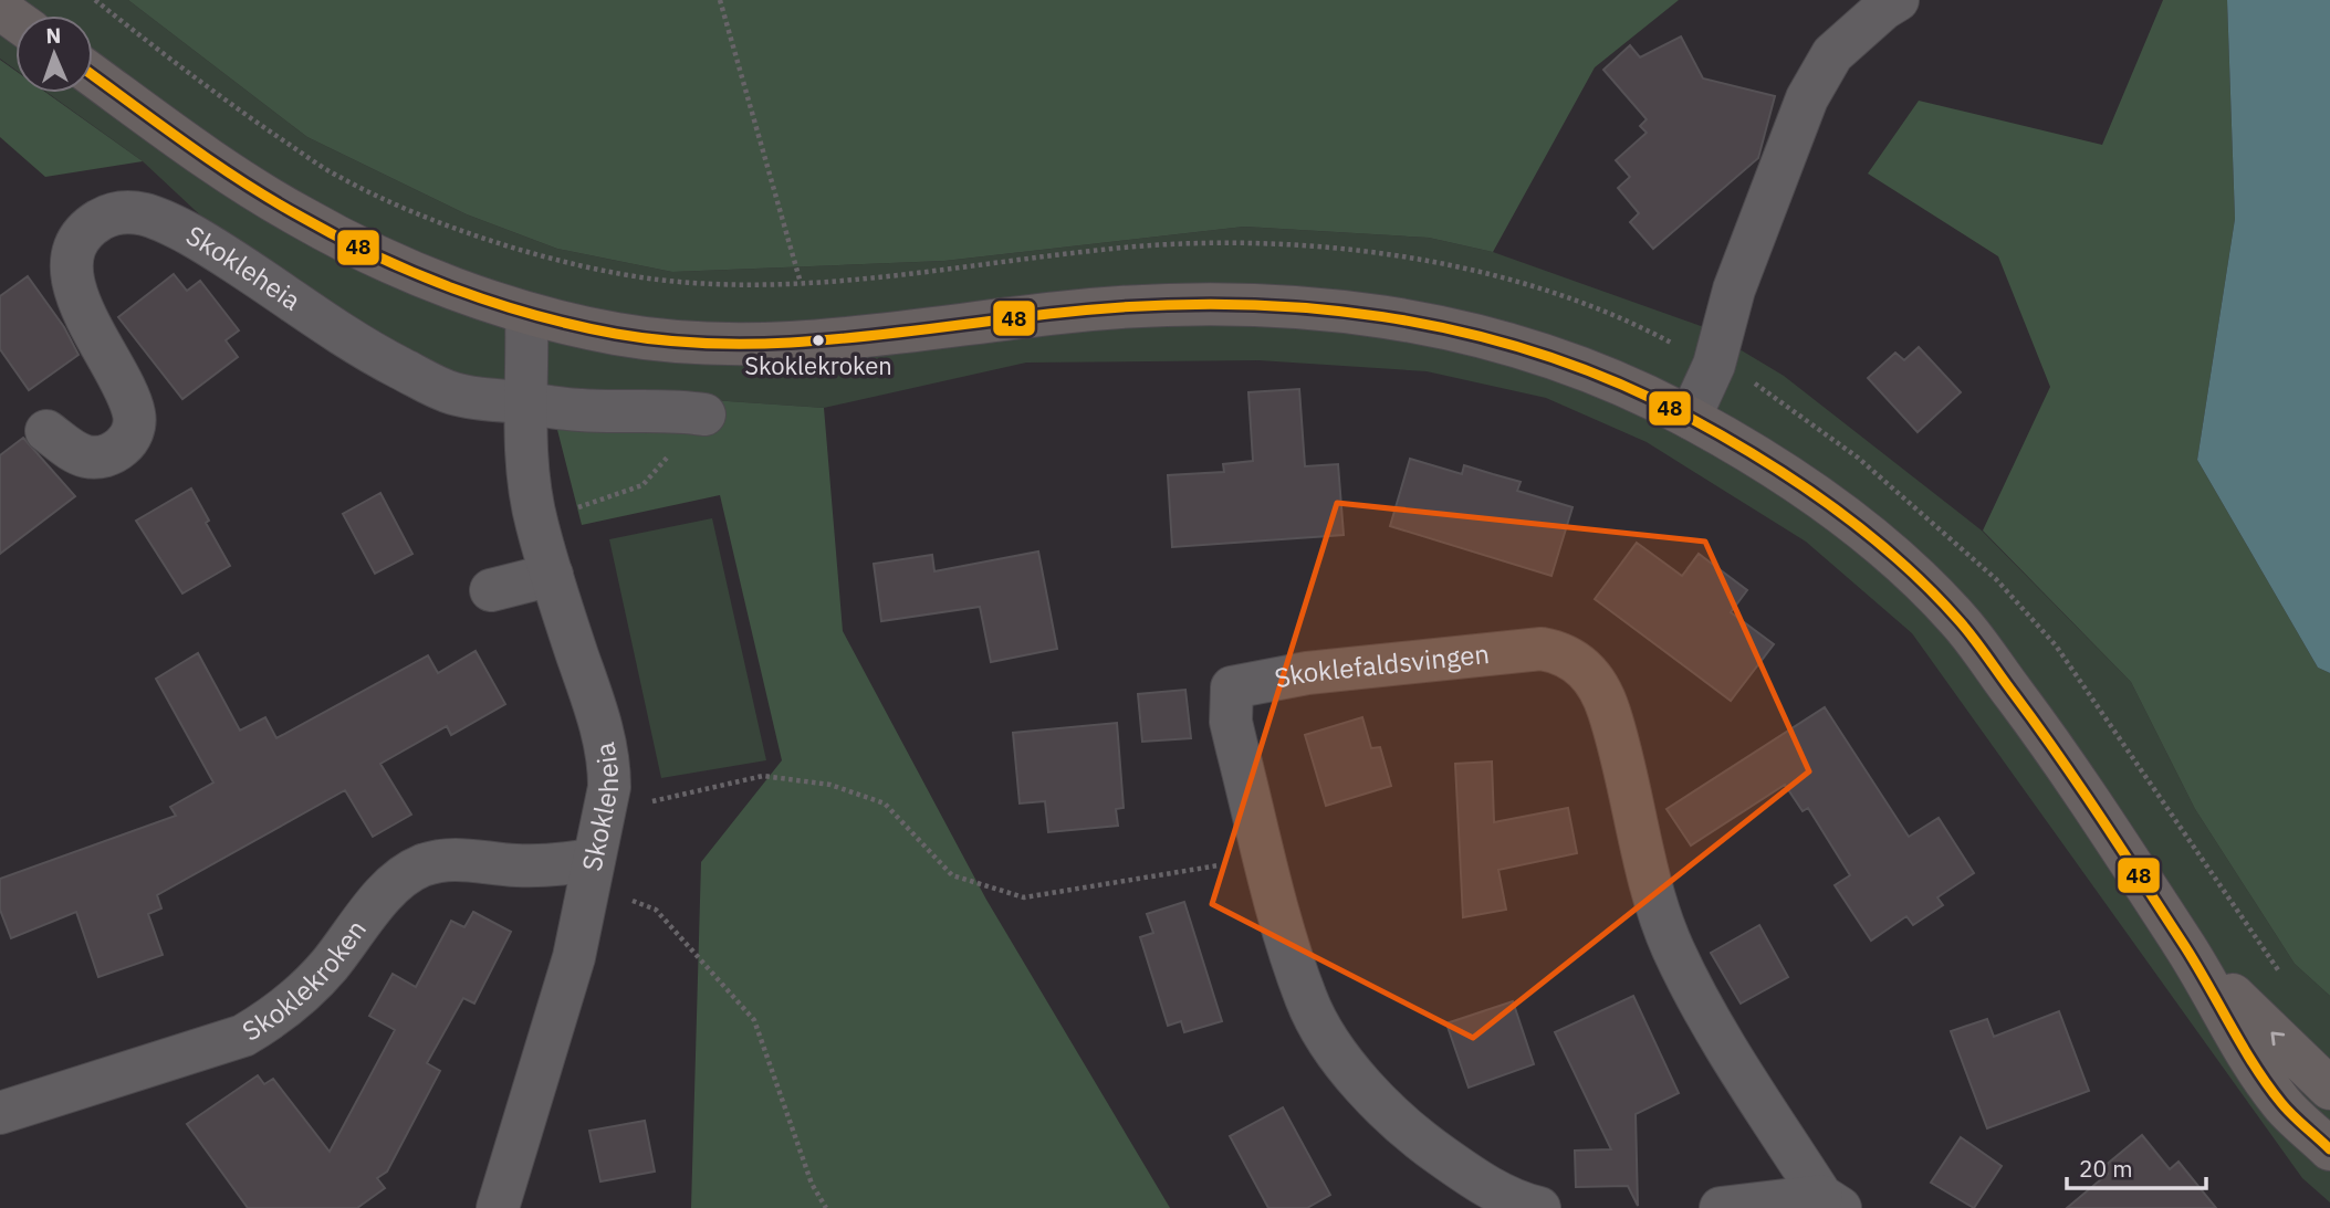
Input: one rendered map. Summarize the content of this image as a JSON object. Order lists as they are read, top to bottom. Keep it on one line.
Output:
{"streets":{"street":["Skokleheia","Skoklefaldsvingen","Skoklekroken"]},"crossings":[["Skokleheia","Skoklekroken"]],"places":["Skoklekroken"],"lines":["transit line 48"],"scale_bar":"20 m","north":"top"}
